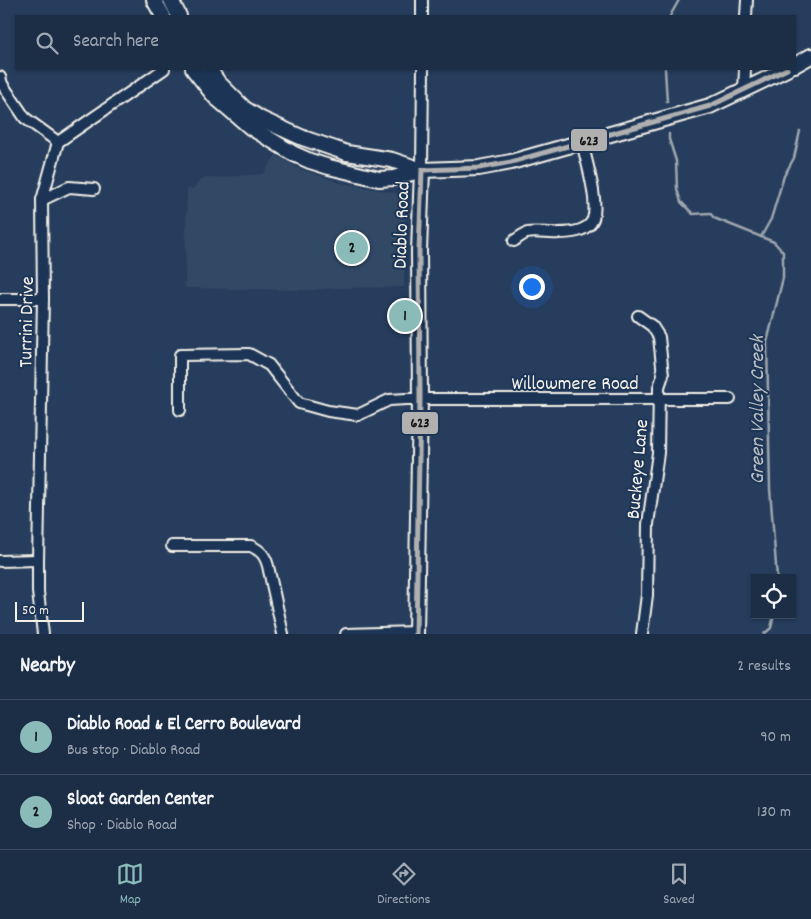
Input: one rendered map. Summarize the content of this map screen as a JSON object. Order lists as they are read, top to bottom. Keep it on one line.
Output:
{"streets":{"street":["Diablo Road","Turrini Drive","Willowmere Road","Buckeye Lane"]},"crossings":[["Diablo Road","Willowmere Road"],["Willowmere Road","Buckeye Lane"]],"water":["Green Valley Creek"],"lines":["transit line 623"],"scale_bar":"50 m","page":{"search":"Search here","pins":["2","1"],"scale":"50 m","heading":["Nearby","2 results"],"list":[{"mark":"1","name":"Diablo Road & El Cerro Boulevard","note":"Bus stop · Diablo Road","value":"90 m"},{"mark":"2","name":"Sloat Garden Center","note":"Shop · Diablo Road","value":"130 m"}],"nav":["Map","Directions","Saved"]}}
